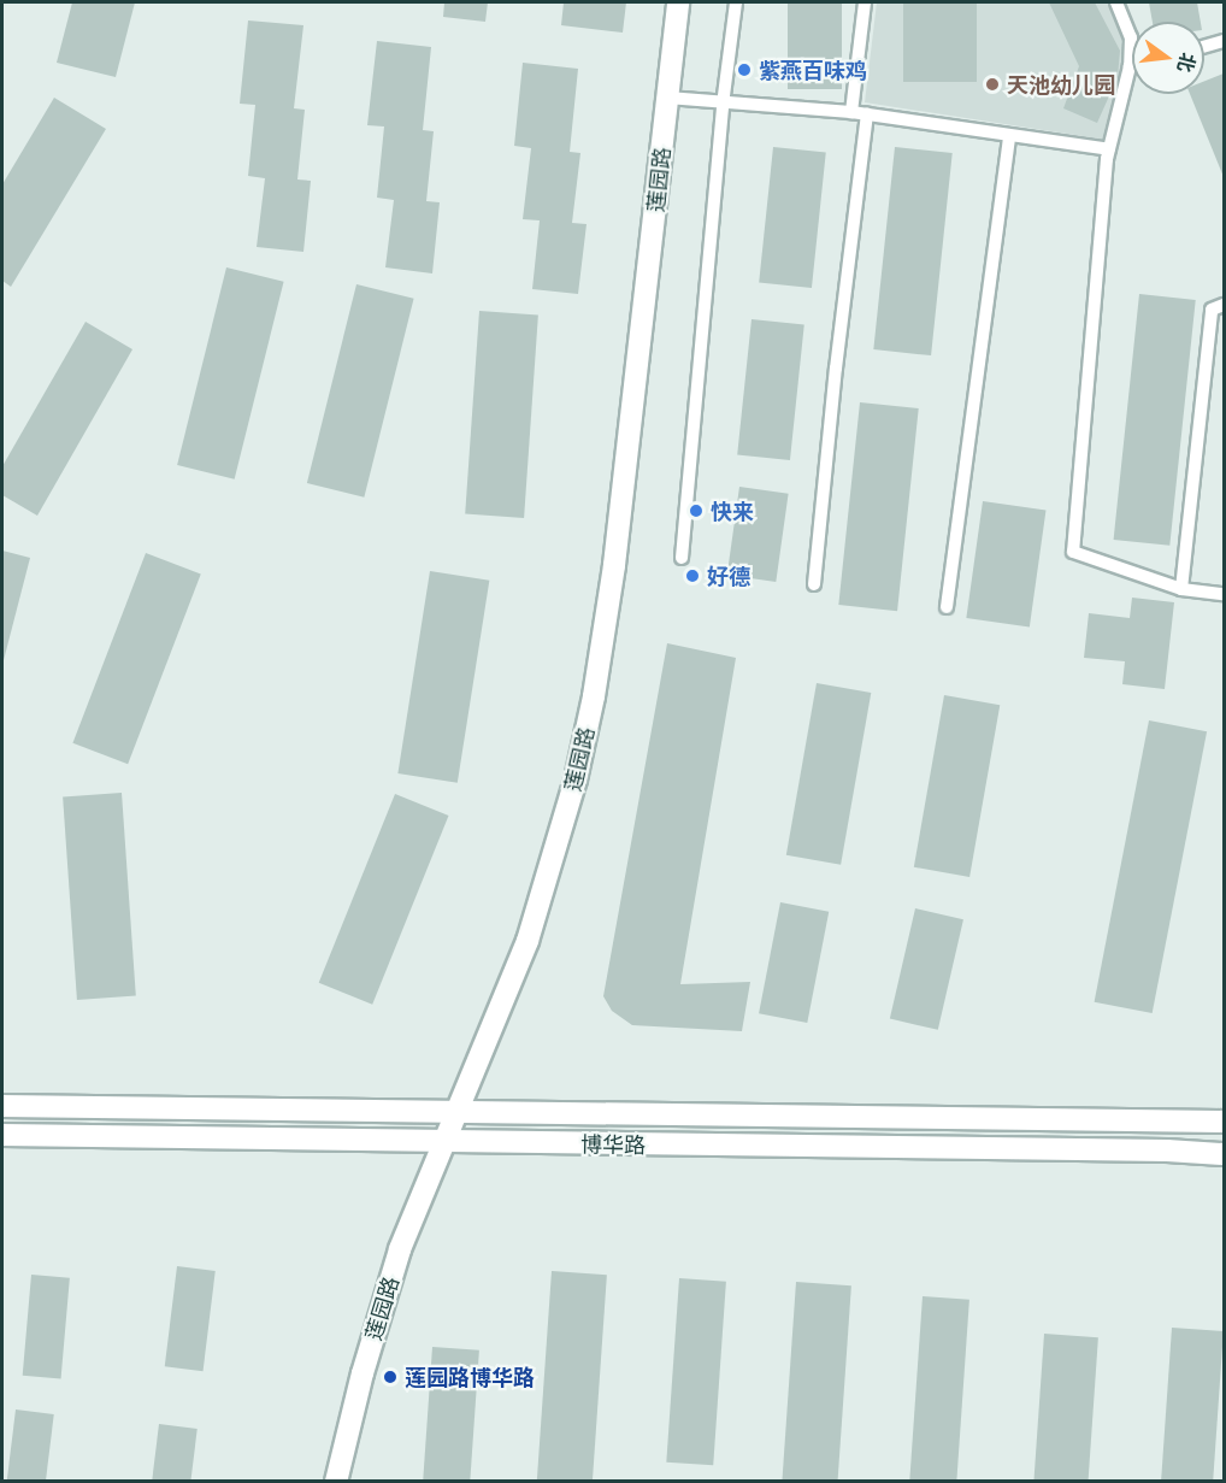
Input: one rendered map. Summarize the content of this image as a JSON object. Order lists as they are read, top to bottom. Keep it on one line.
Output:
{"streets":{"street":["莲园路","博华路"]},"crossings":[["莲园路","博华路"]],"places":["紫燕百味鸡","天池幼儿园","快来","好德","莲园路博华路"],"north":"right"}
